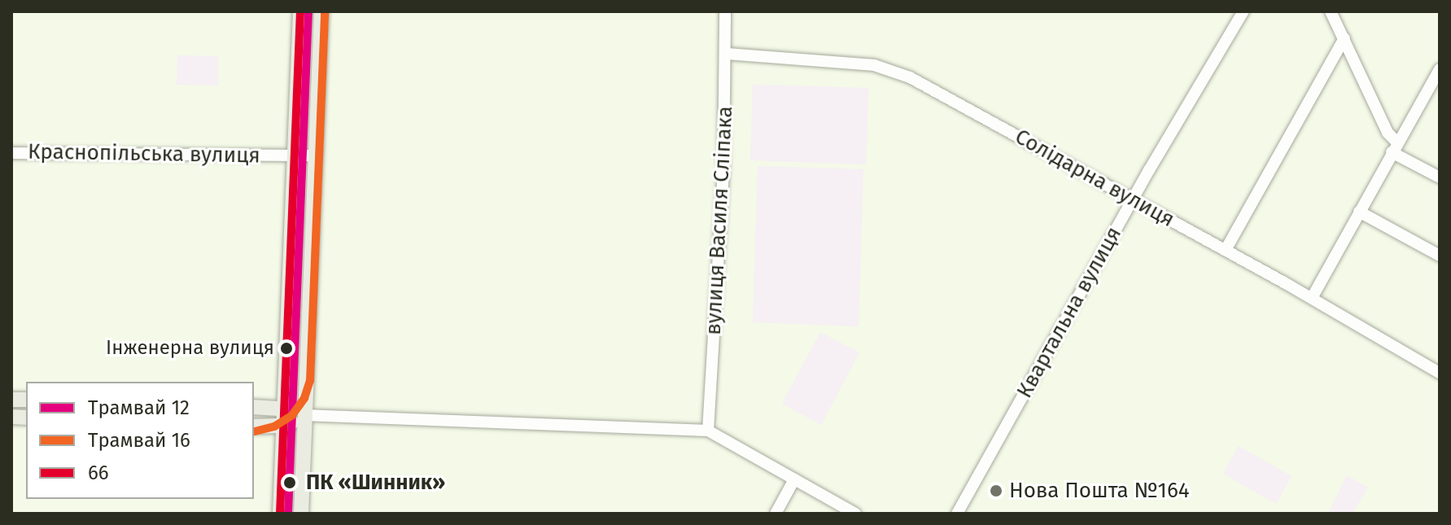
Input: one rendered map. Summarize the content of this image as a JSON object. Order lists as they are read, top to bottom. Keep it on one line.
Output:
{"streets":{"street":["Краснопільська вулиця","Солідарна вулиця","вулиця Василя Сліпака","Квартальна вулиця"]},"crossings":[["Солідарна вулиця","вулиця Василя Сліпака"],["Солідарна вулиця","Квартальна вулиця"]],"places":["Інженерна вулиця","ПК «Шинник»","Нова Пошта №164"],"lines":["tram line 12","transit line 66","tram line 16"],"legend":["Трамвай 12","Трамвай 16","66"]}
